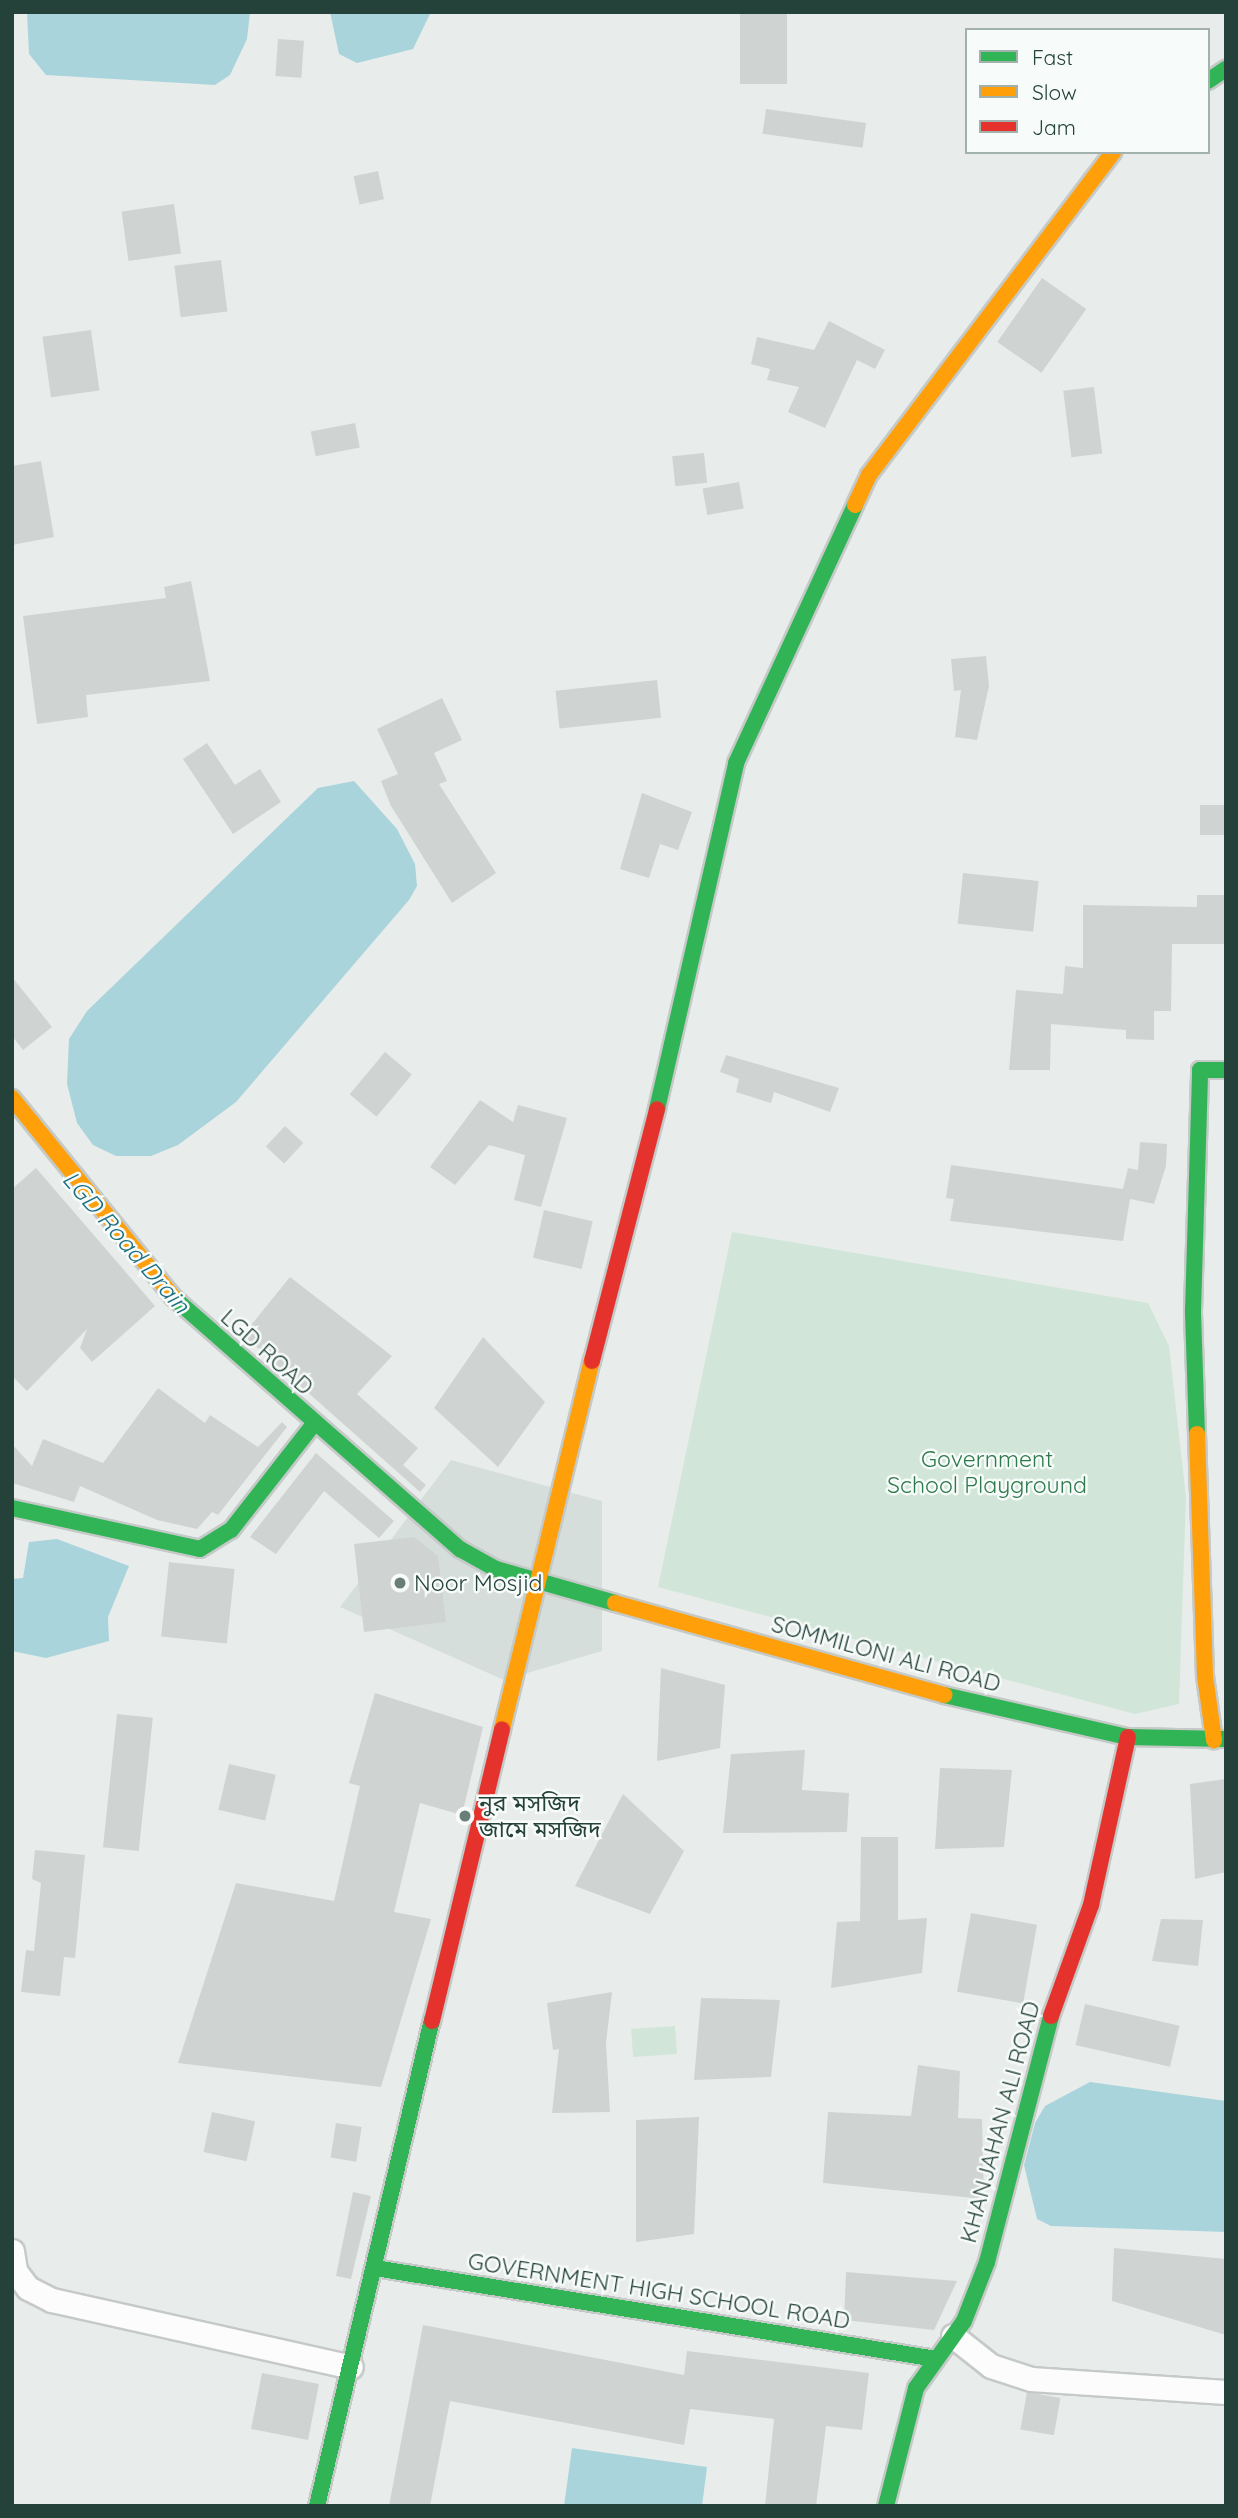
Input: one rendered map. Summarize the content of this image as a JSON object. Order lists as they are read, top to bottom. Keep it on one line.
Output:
{"streets":{"street":["LGD ROAD","SOMMILONI ALI ROAD","KHANJAHAN ALI ROAD","GOVERNMENT HIGH SCHOOL ROAD"]},"crossings":[["LGD ROAD","SOMMILONI ALI ROAD"],["SOMMILONI ALI ROAD","KHANJAHAN ALI ROAD"],["KHANJAHAN ALI ROAD","GOVERNMENT HIGH SCHOOL ROAD"]],"water":["LGD Road Drain"],"parks":["Government School Playground"],"places":["Noor Mosjid","নুর মসজিদ জামে মসজিদ"],"legend":["Fast","Slow","Jam"]}
